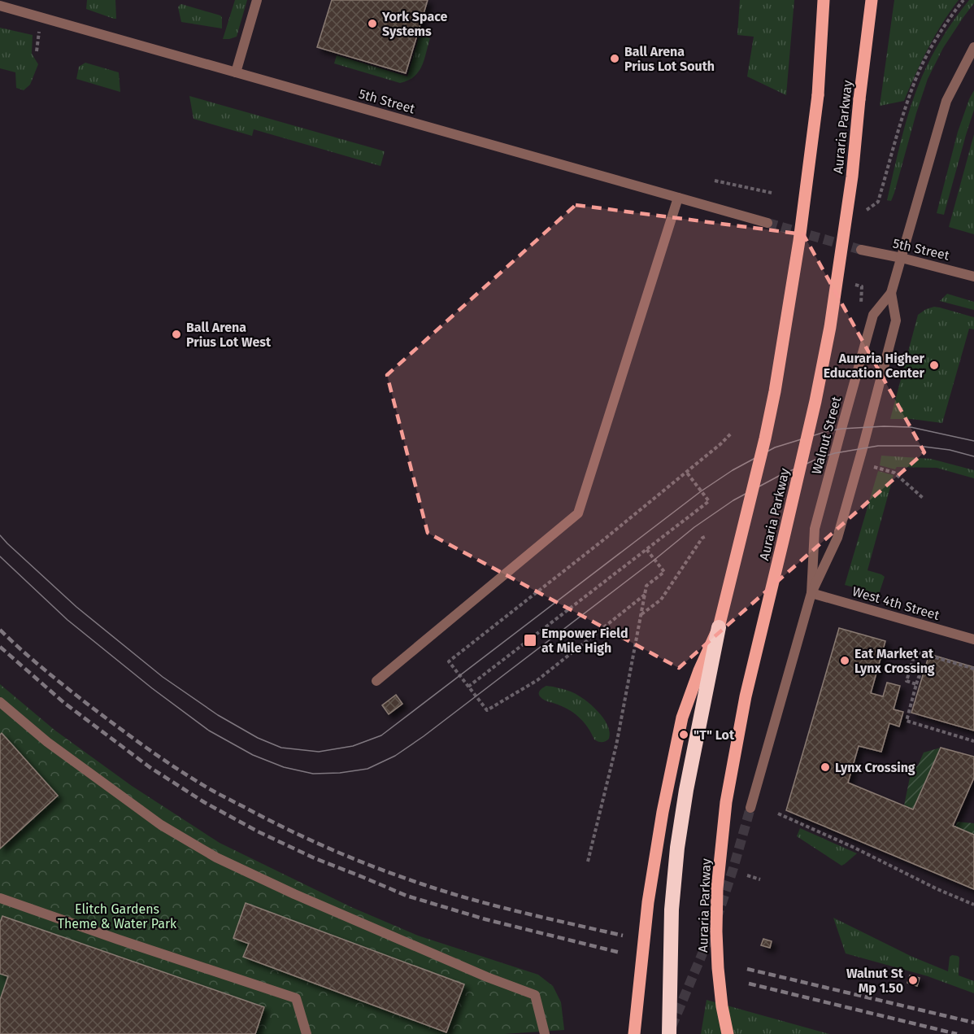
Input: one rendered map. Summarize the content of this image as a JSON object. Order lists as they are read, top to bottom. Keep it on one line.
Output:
{"streets":{"main road":["Auraria Parkway"],"street":["5th Street","Walnut Street","West 4th Street"]},"crossings":[["5th Street","Walnut Street"],["Walnut Street","West 4th Street"]],"parks":["Elitch Gardens Theme & Water Park"],"places":{"other":["York Space Systems","Ball Arena Prius Lot South","Ball Arena Prius Lot West","Auraria Higher Education Center","Eat Market at Lynx Crossing","\"T\" Lot","Lynx Crossing","Walnut St Mp 1.50"],"transit":["Empower Field at Mile High"]}}
